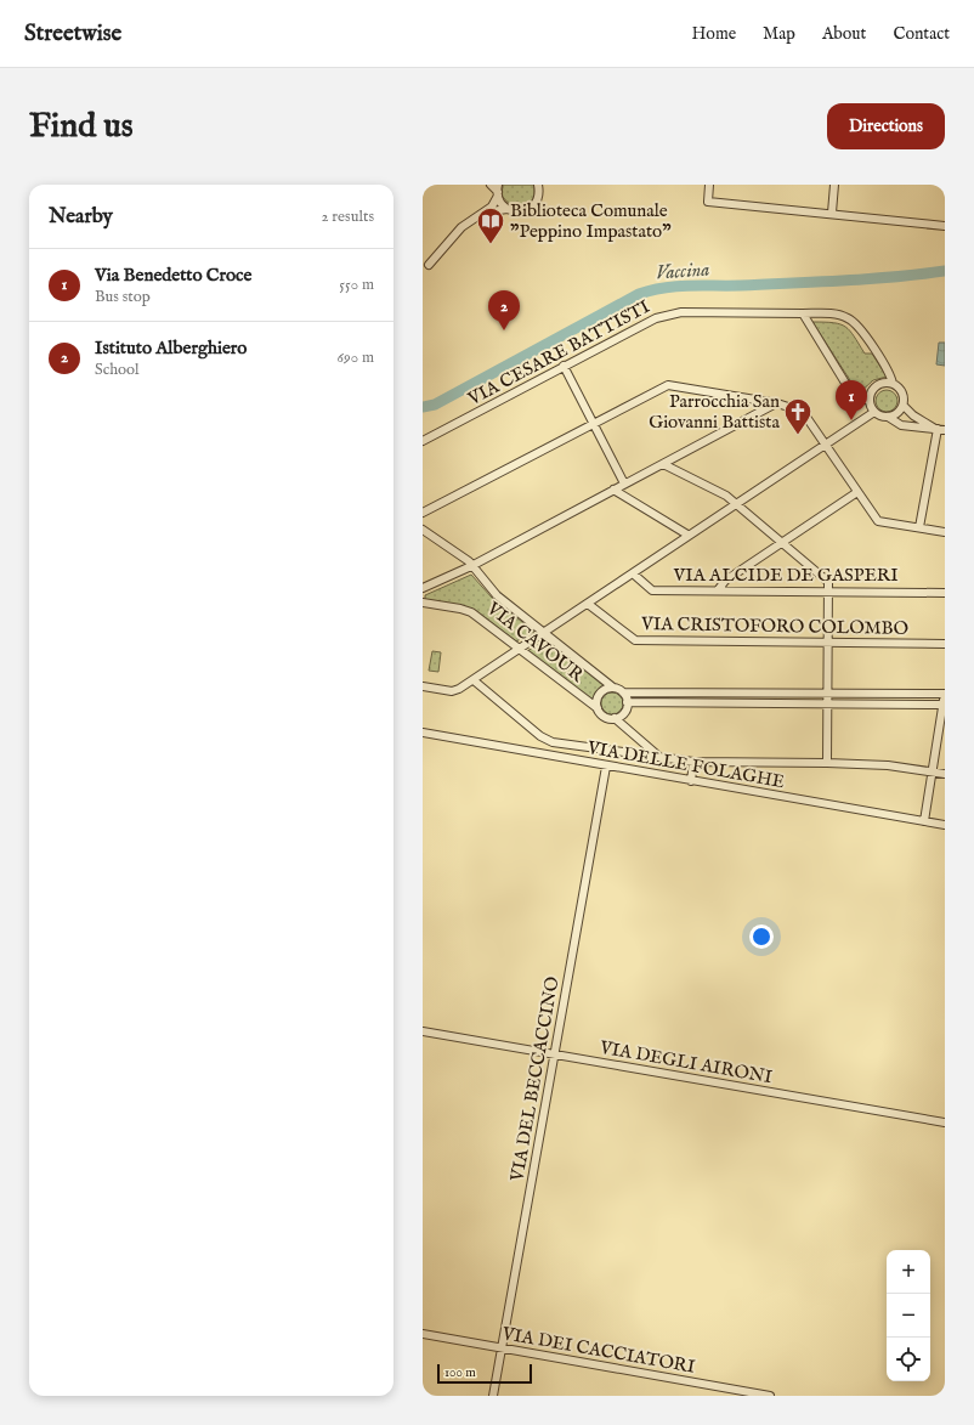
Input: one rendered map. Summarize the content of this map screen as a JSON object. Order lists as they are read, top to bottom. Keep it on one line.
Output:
{"streets":{"street":["VIA CESARE BATTISTI","VIA ALCIDE DE GASPERI","VIA CRISTOFORO COLOMBO","VIA CAVOUR","VIA DELLE FOLAGHE","VIA DEGLI AIRONI","VIA DEL BECCACCINO","VIA DEI CACCIATORI"]},"crossings":[["VIA DELLE FOLAGHE","VIA DEL BECCACCINO"],["VIA DEGLI AIRONI","VIA DEL BECCACCINO"],["VIA DEL BECCACCINO","VIA DEI CACCIATORI"]],"water":["Vaccina"],"places":{"library":["Biblioteca Comunale \"Peppino Impastato\""],"church":["Parrocchia San Giovanni Battista"]},"scale_bar":"100 m","page":{"header":"Streetwise","nav":["Home","Map","About","Contact"],"buttons":"Directions","title":"Find us","heading":["Nearby","2 results"],"list":[{"mark":"1","name":"Via Benedetto Croce","note":"Bus stop","value":"550 m"},{"mark":"2","name":"Istituto Alberghiero","note":"School","value":"690 m"}],"pins":["2","1"],"map_buttons":["+","−"],"scale":"100 m"}}
